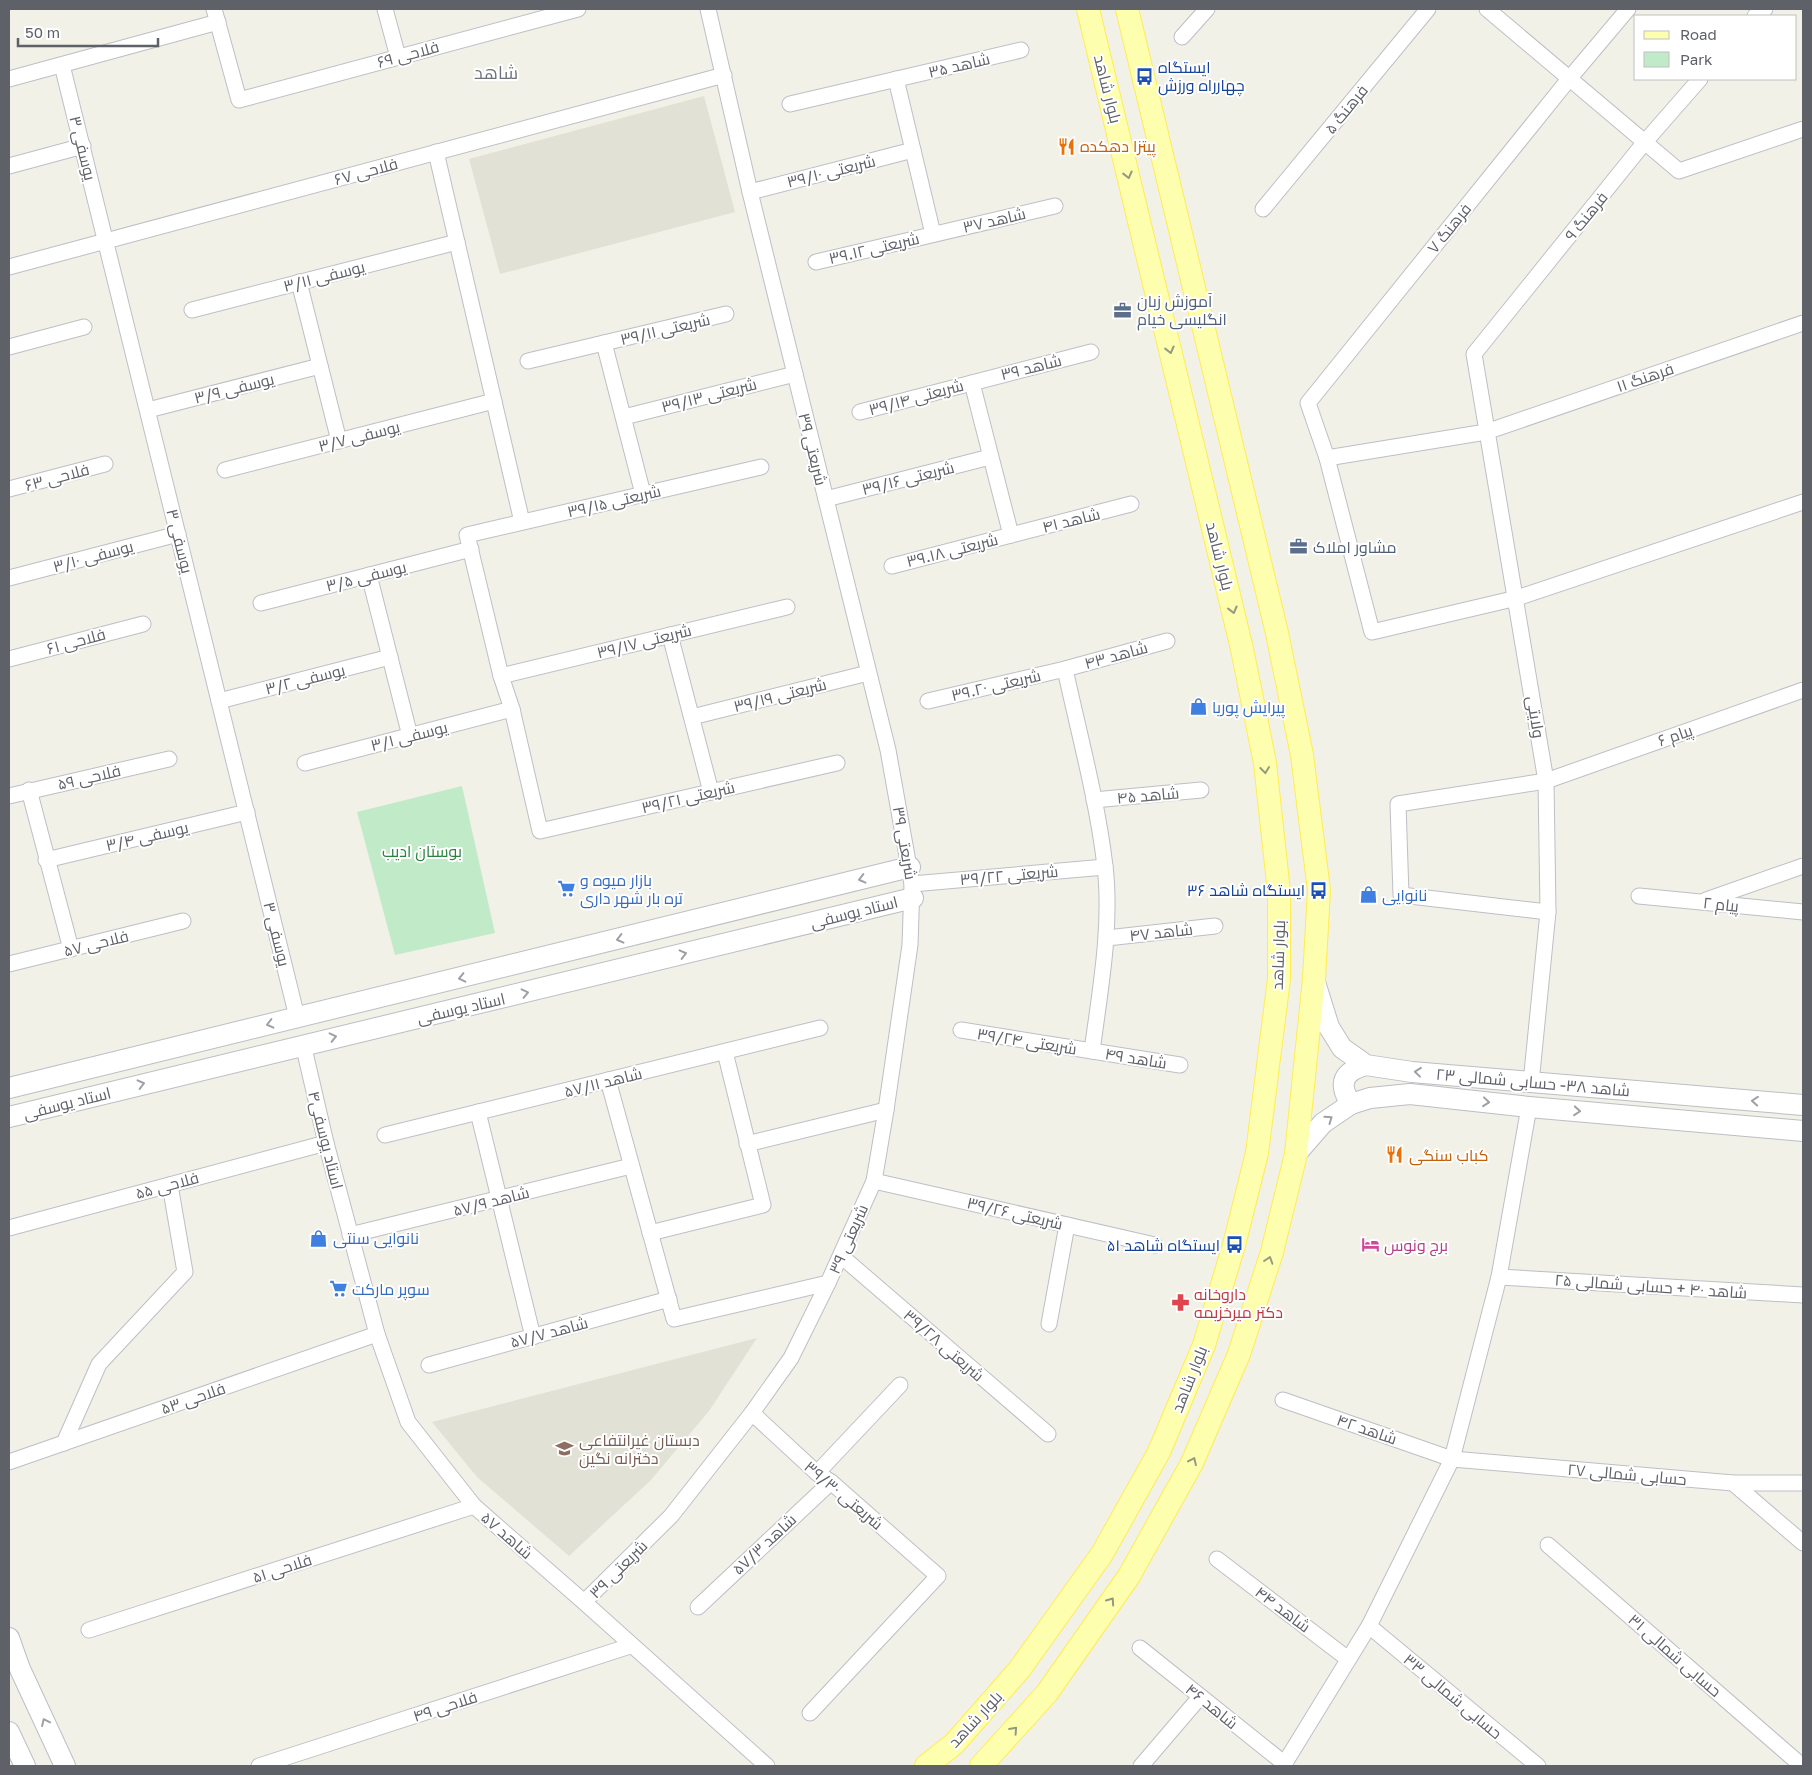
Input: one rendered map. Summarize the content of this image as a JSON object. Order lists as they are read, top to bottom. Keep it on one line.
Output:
{"streets":{"main road":["بلوار شاهد"],"street":["فلاحی ۶۹","شاهد ۳۵","فرهنگ ۵","یوسفی ۳","فلاحی ۶۷","شریعتی ۳۹/۱۰","فرهنگ ۹","شاهد ۳۷","فرهنگ ۷","شریعتی ۳۹.۱۲","یوسفی ۳/۱۱","شریعتی ۳۹/۱۱","شاهد ۳۹","فرهنگ ۱۱","یوسفی ۳/۹","شریعتی ۳۹/۱۳","شریعتی ۳۹/۱۴","یوسفی ۳/۷","شریعتی ۳۹","فلاحی ۶۳","شریعتی ۳۹/۱۶","شریعتی ۳۹/۱۵","شاهد ۴۱","شریعتی ۳۹.۱۸","یوسفی ۳/۱۰","یوسفی ۳/۵","فلاحی ۶۱","شریعتی ۳۹/۱۷","شاهد ۴۳","یوسفی ۳/۲","شریعتی ۳۹.۲۰","شریعتی ۳۹/۱۹","ولایتی","پیام ۶","یوسفی ۳/۱","فلاحی ۵۹","شاهد ۴۵","شریعتی ۳۹/۲۱","یوسفی ۳/۴","شریعتی ۳۹/۲۲","پیام ۲","استاد یوسفی","شاهد ۴۷","فلاحی ۵۷","شریعتی ۳۹/۲۴","شاهد ۴۹","شاهد ۵۷/۱۱","شاهد ۳۸- حسابی شمالی ۲۳","استاد یوسفی۴","فلاحی ۵۵","شاهد ۵۷/۹","شریعتی ۳۹/۲۶","شاهد ۴۰ + حسابی شمالی ۲۵","شاهد ۵۷/۷","شریعتی ۳۹/۲۸","فلاحی ۵۳","شاهد ۴۲","حسابی شمالی ۲۷","شریعتی ۳۹/۳۰","شاهد ۵۷","شاهد ۵۷/۳","فلاحی ۵۱","شاهد ۴۴","حسابی شمالی ۳۱","حسابی شمالی ۳۳","فلاحی ۴۹","شاهد ۴۶"]},"crossings":[["یوسفی ۳","فلاحی ۶۷"],["یوسفی ۳","یوسفی ۳/۹"],["یوسفی ۳","یوسفی ۳/۱۰"],["یوسفی ۳","یوسفی ۳/۲"],["یوسفی ۳","یوسفی ۳/۴"],["یوسفی ۳","استاد یوسفی"],["فلاحی ۶۷","شریعتی ۳۹"],["شریعتی ۳۹/۱۰","شریعتی ۳۹"],["فرهنگ ۹","ولایتی"],["شاهد ۳۷","شریعتی ۳۹.۱۲"],["فرهنگ ۷","فرهنگ ۱۱"],["شاهد ۳۹","شریعتی ۳۹/۱۴"],["فرهنگ ۱۱","ولایتی"],["شریعتی ۳۹/۱۳","شریعتی ۳۹"],["شریعتی ۳۹","شریعتی ۳۹/۱۶"],["شریعتی ۳۹","شریعتی ۳۹/۱۹"],["شریعتی ۳۹","شریعتی ۳۹/۲۲"],["شریعتی ۳۹","استاد یوسفی"],["شریعتی ۳۹","شریعتی ۳۹/۲۶"],["شریعتی ۳۹","شریعتی ۳۹/۲۸"],["شریعتی ۳۹","شریعتی ۳۹/۳۰"],["شریعتی ۳۹","شاهد ۵۷"],["شریعتی ۳۹/۱۵","یوسفی ۳/۵"],["شاهد ۴۱","شریعتی ۳۹.۱۸"],["شاهد ۴۳","شریعتی ۳۹.۲۰"],["ولایتی","پیام ۶"],["ولایتی","شاهد ۳۸- حسابی شمالی ۲۳"],["یوسفی ۳/۱","شریعتی ۳۹/۲۱"],["شریعتی ۳۹/۲۲","استاد یوسفی"],["استاد یوسفی","استاد یوسفی۴"],["شریعتی ۳۹/۲۴","شاهد ۴۹"],["استاد یوسفی۴","فلاحی ۵۵"],["استاد یوسفی۴","شاهد ۵۷/۹"],["استاد یوسفی۴","شاهد ۵۷"],["شاهد ۵۷/۹","شاهد ۵۷"],["فلاحی ۵۳","شاهد ۵۷"],["شاهد ۴۲","حسابی شمالی ۲۷"],["شریعتی ۳۹/۳۰","شاهد ۵۷/۳"],["شاهد ۵۷","فلاحی ۵۱"],["شاهد ۵۷","فلاحی ۴۹"]],"districts":["شاهد"],"parks":["بوستان ادیب"],"places":{"bus stop":["ایستگاه چهارراه ورزش","ایستگاه شاهد ۳۶","ایستگاه شاهد ۵۱"],"restaurant":["پیتزا دهکده","کباب سنگی"],"office":["آموزش زبان انگلیسی خیام","مشاور املاک"],"shop":["پیرایش پوریا","نانوایی","نانوایی سنتی"],"supermarket":["بازار میوه و تره بار شهر داری","سوپر مارکت"],"hotel":["برج ونوس"],"pharmacy":["داروخانه دکتر میرخزیمه"],"school or university":["دبستان غیرانتفاعی دخترانه نگین"]},"legend":["Road","Park"],"scale_bar":"50 m"}
